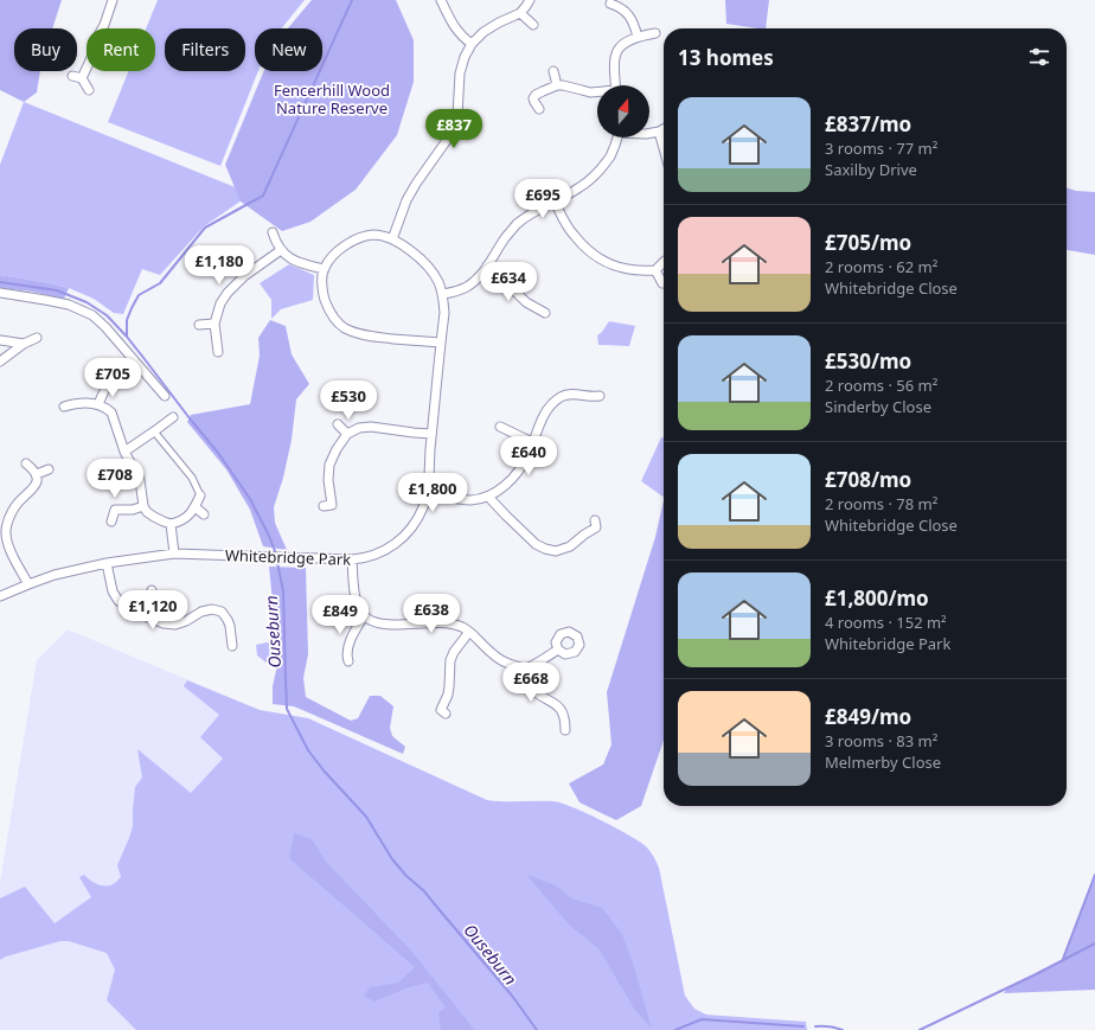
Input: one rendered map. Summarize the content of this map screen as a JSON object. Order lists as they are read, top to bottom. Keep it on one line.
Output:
{"streets":{"street":["Whitebridge Park"]},"water":["Ouseburn"],"parks":["Fencerhill Wood Nature Reserve"],"north":"top","page":{"chip":["Buy","Rent","Filters","New"],"heading":"13 homes","list":[{"name":"£837/mo","note":"3 rooms · 77 m² · Saxilby Drive"},{"name":"£705/mo","note":"2 rooms · 62 m² · Whitebridge Close"},{"name":"£530/mo","note":"2 rooms · 56 m² · Sinderby Close"},{"name":"£708/mo","note":"2 rooms · 78 m² · Whitebridge Close"},{"name":"£1,800/mo","note":"4 rooms · 152 m² · Whitebridge Park"},{"name":"£849/mo","note":"3 rooms · 83 m² · Melmerby Close"}],"price":["£837","£695","£1,180","£634","£705","£530","£640","£708","£1,800","£1,120","£638","£849","£668"]}}
